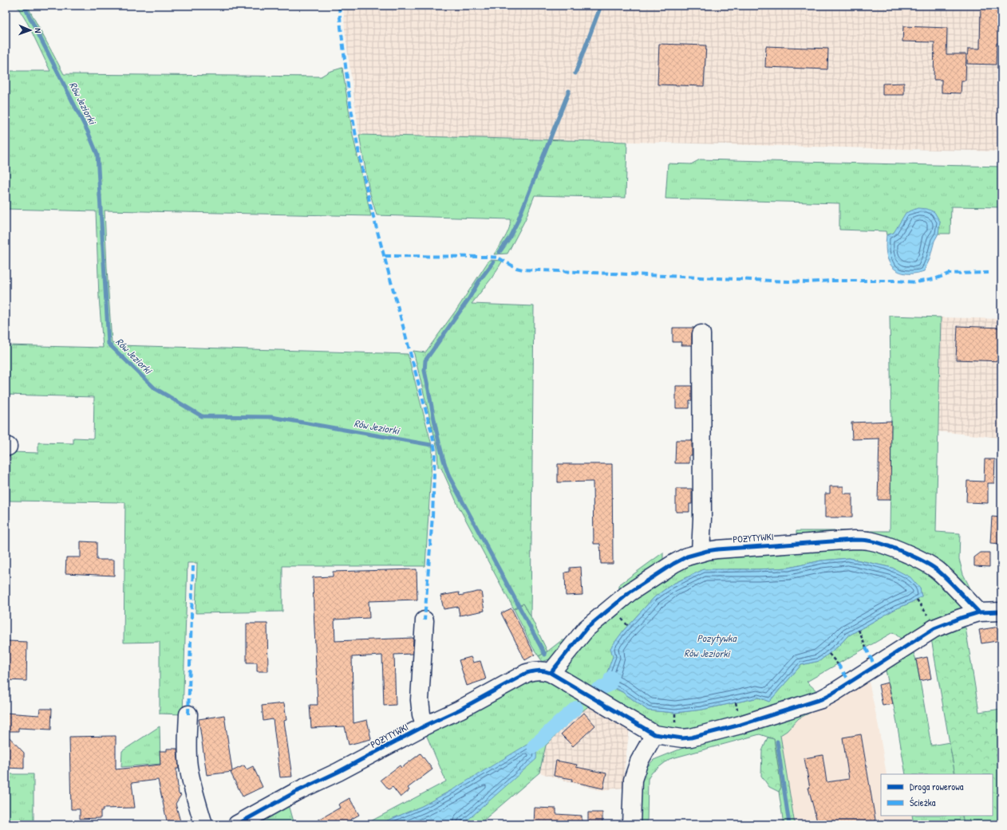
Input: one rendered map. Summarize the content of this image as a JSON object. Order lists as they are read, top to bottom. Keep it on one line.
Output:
{"streets":{"street":["POZYTYWKI"]},"water":["Rów Jeziorki","Pozytywka"],"legend":["Droga rowerowa","Ścieżka"],"north":"right"}
